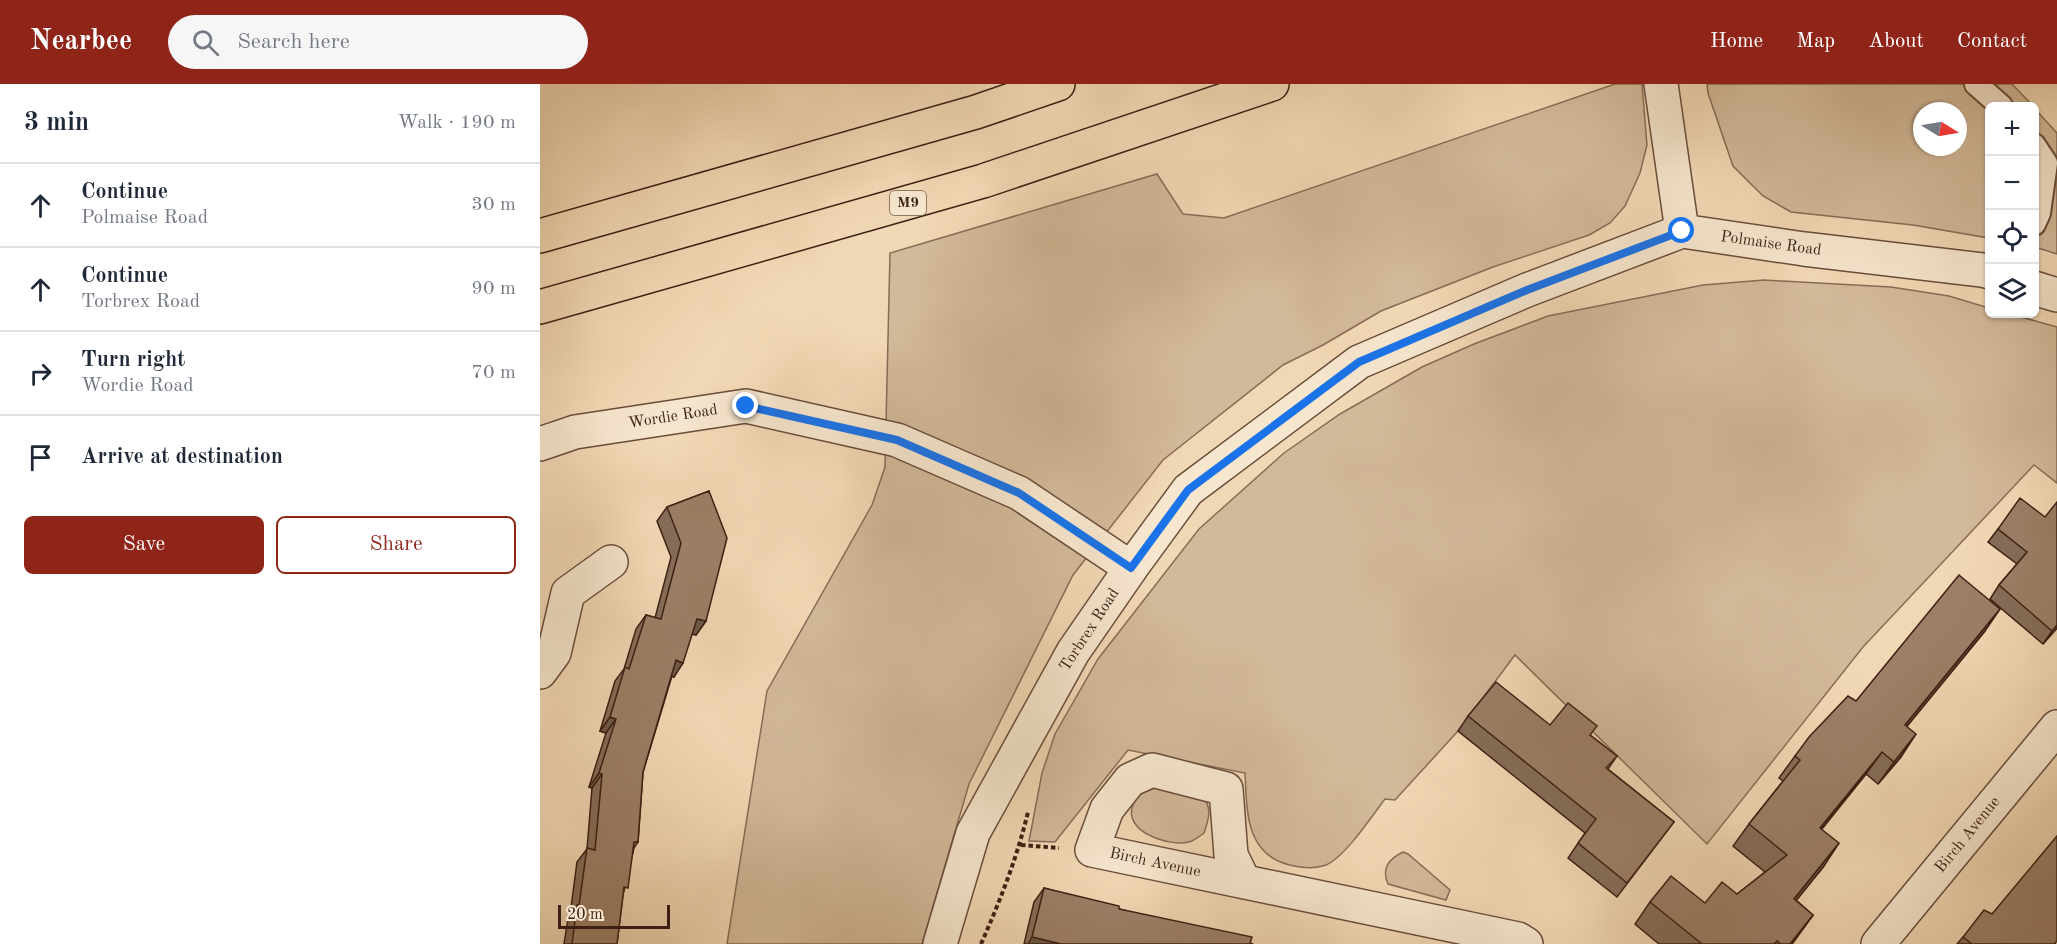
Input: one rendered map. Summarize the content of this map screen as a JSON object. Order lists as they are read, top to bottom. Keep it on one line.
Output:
{"streets":{"highway":["M9"],"street":["Polmaise Road","Wordie Road","Torbrex Road","Birch Avenue"]},"crossings":[["Polmaise Road","Torbrex Road"],["Wordie Road","Torbrex Road"]],"scale_bar":"20 m","north":"right","page":{"header":"Nearbee","search":"Search here","nav":["Home","Map","About","Contact"],"heading":["3 min","Walk · 190 m"],"map_buttons":["+","−"],"list":[["Continue","Polmaise Road","30 m"],["Continue","Torbrex Road","90 m"],["Turn right","Wordie Road","70 m"],"Arrive at destination"],"buttons":["Save","Share"],"scale":"20 m"}}
